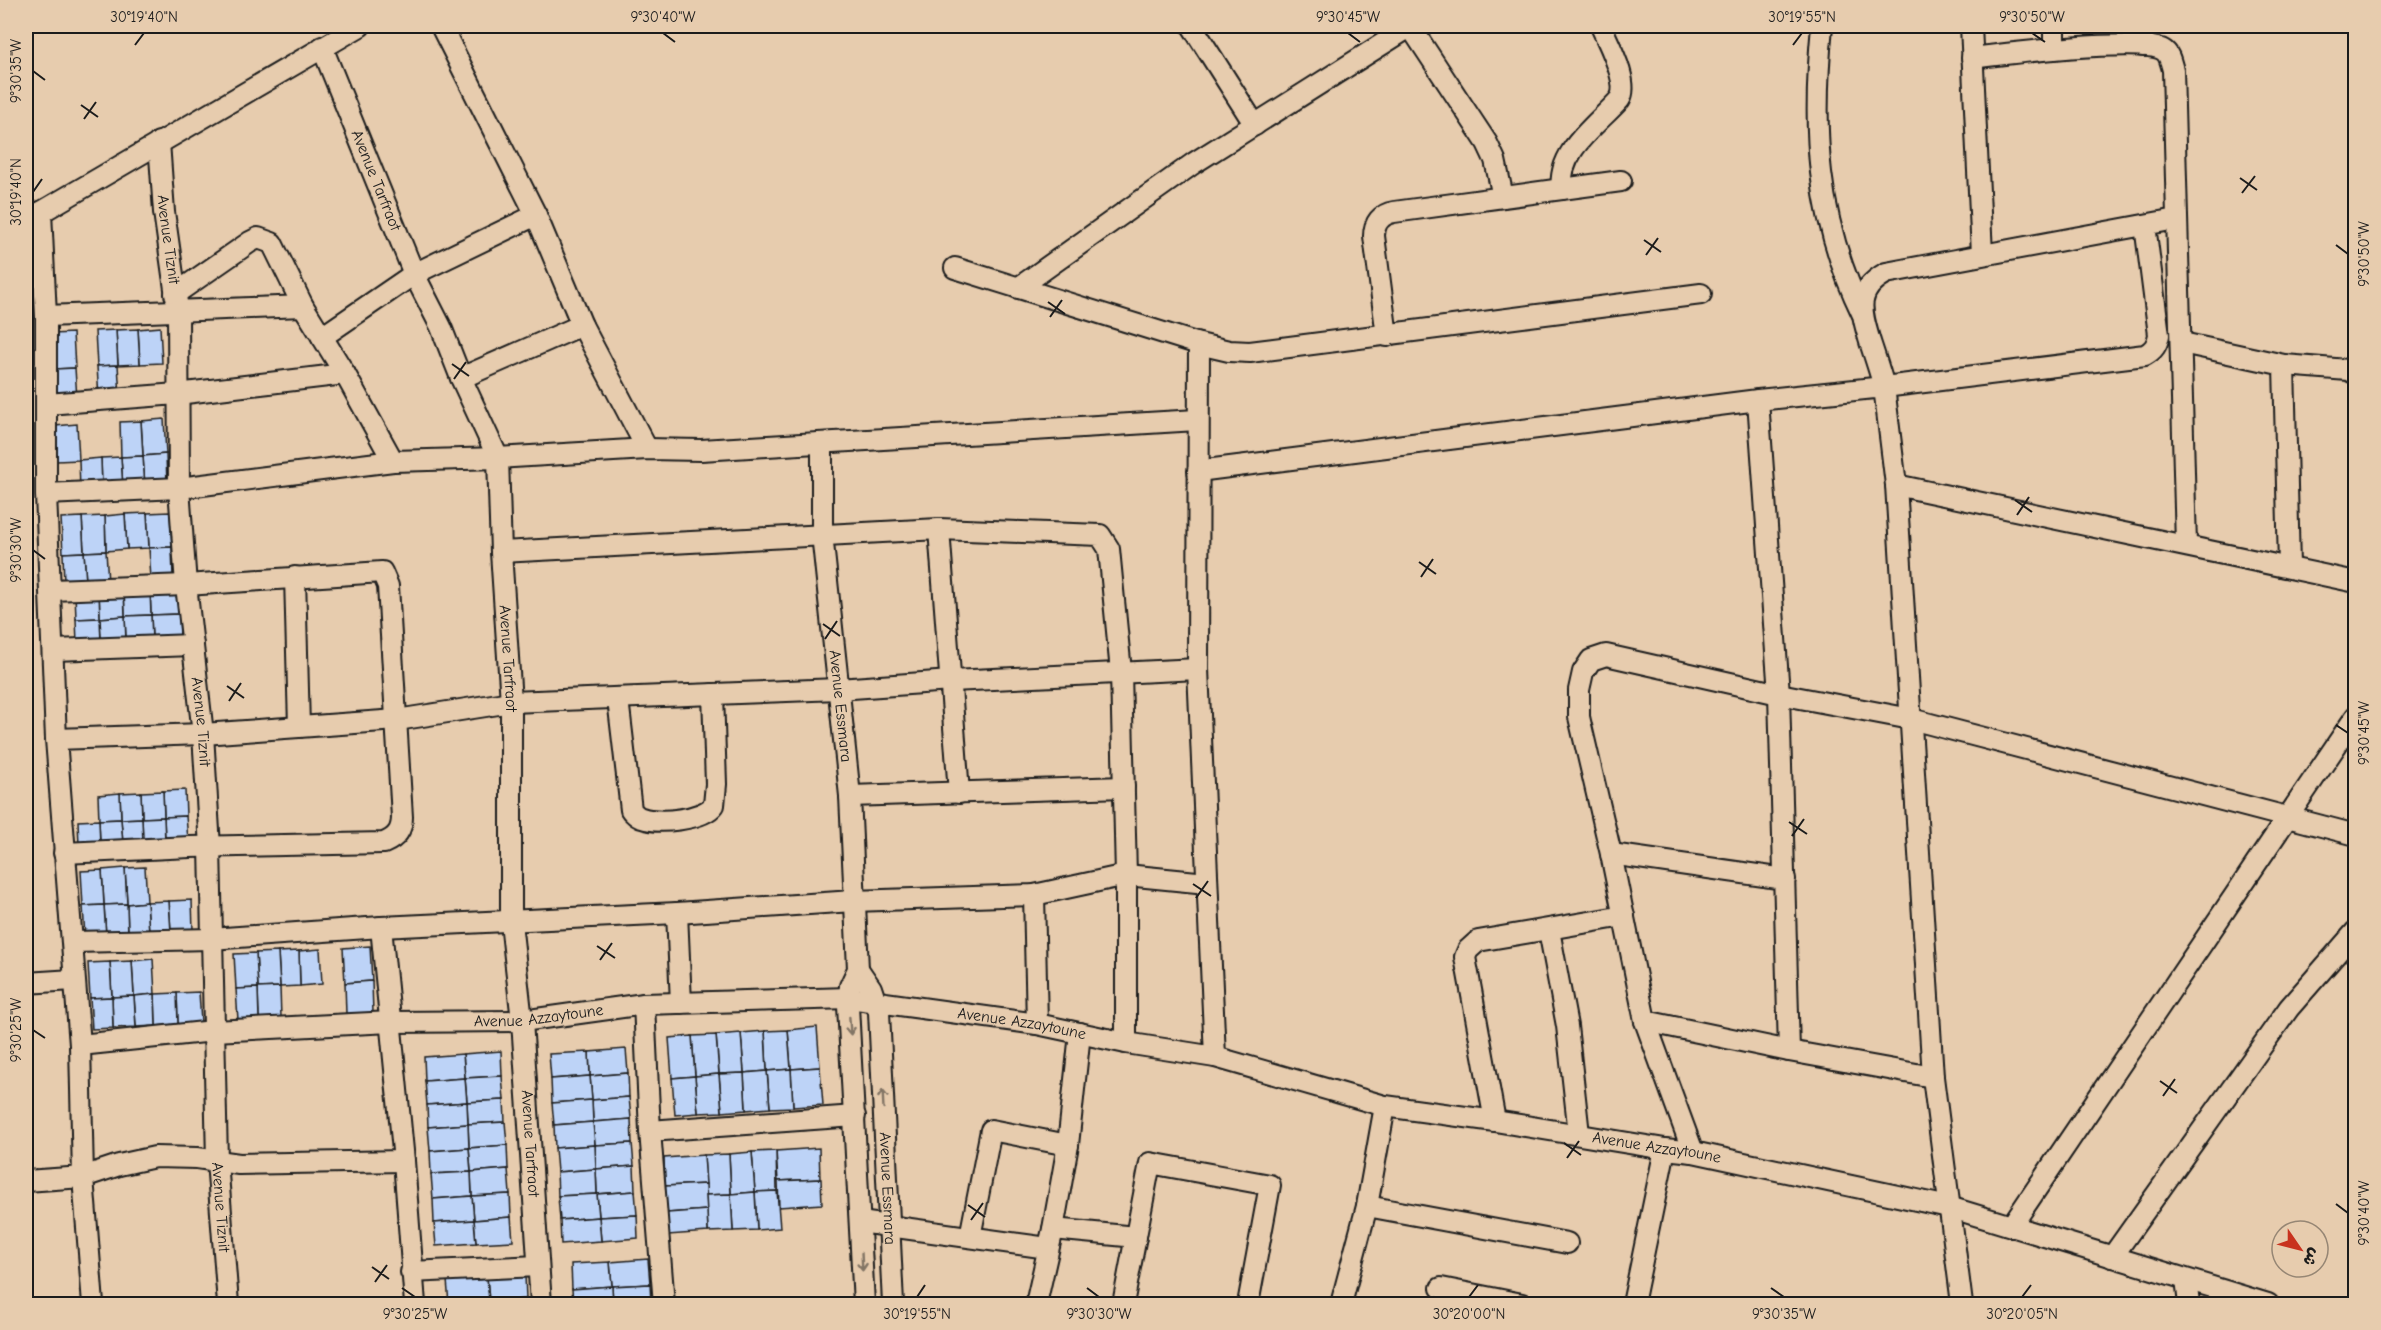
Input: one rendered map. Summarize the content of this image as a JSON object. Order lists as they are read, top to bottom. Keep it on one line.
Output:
{"streets":{"street":["Avenue Tarfraot","Avenue Tiznit","Avenue Essmara","Avenue Azzaytoune"]},"crossings":[["Avenue Tarfraot","Avenue Azzaytoune"],["Avenue Tiznit","Avenue Azzaytoune"],["Avenue Essmara","Avenue Azzaytoune"]],"north":"bottom right","coordinates":["30°19'40\"N","9°30'40\"W","9°30'45\"W","30°19'55\"N","9°30'50\"W","9°30'35\"W","9°30'30\"W","9°30'25\"W","30°20'00\"N","30°20'05\"N"]}
